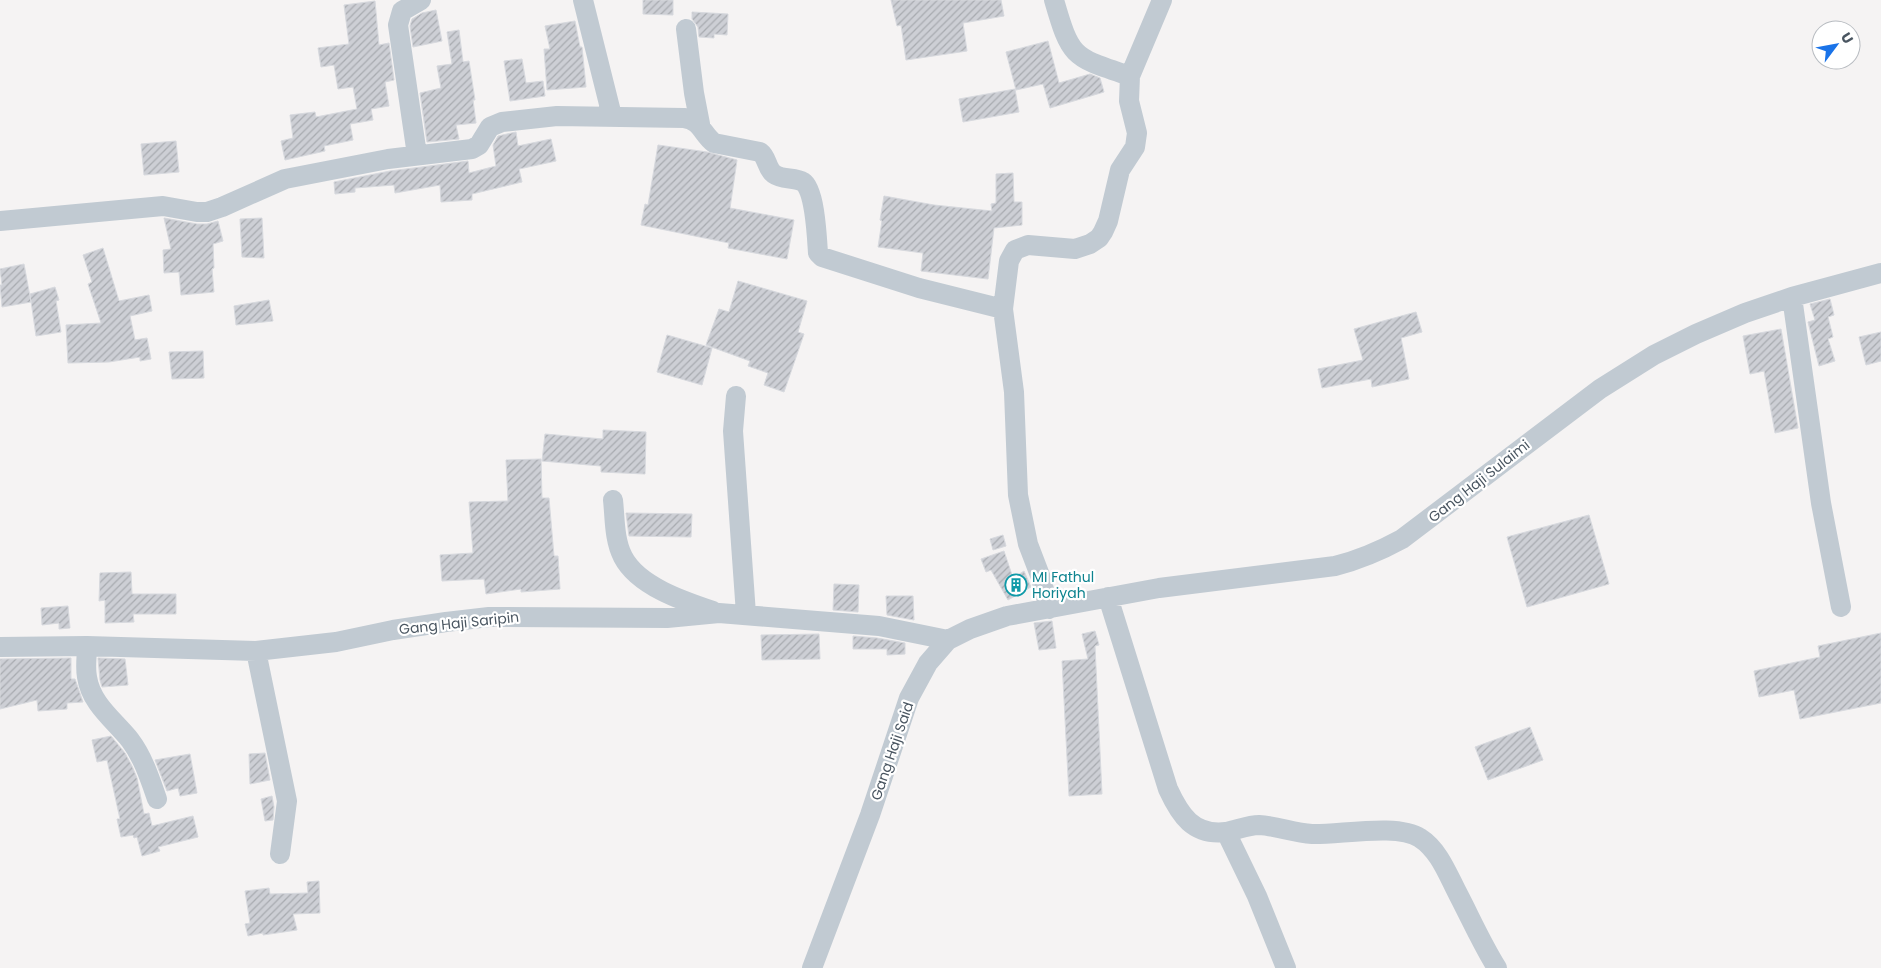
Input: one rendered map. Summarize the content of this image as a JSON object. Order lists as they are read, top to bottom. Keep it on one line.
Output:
{"streets":{"street":["Gang Haji Sulaimi","Gang Haji Saripin","Gang Haji Said"]},"crossings":[["Gang Haji Sulaimi","Gang Haji Said"],["Gang Haji Saripin","Gang Haji Said"]],"places":{"building":["MI Fathul Horiyah"]},"north":"top right"}
